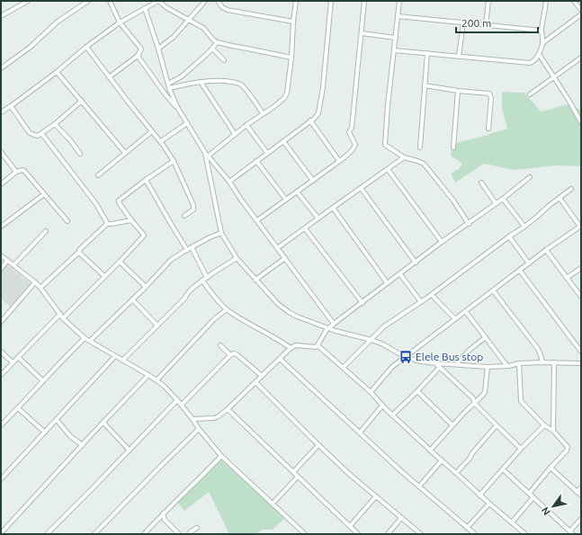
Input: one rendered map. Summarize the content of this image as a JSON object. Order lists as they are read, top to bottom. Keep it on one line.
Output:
{"places":{"bus stop":["Elele Bus stop"]},"scale_bar":"200 m","north":"bottom left"}
